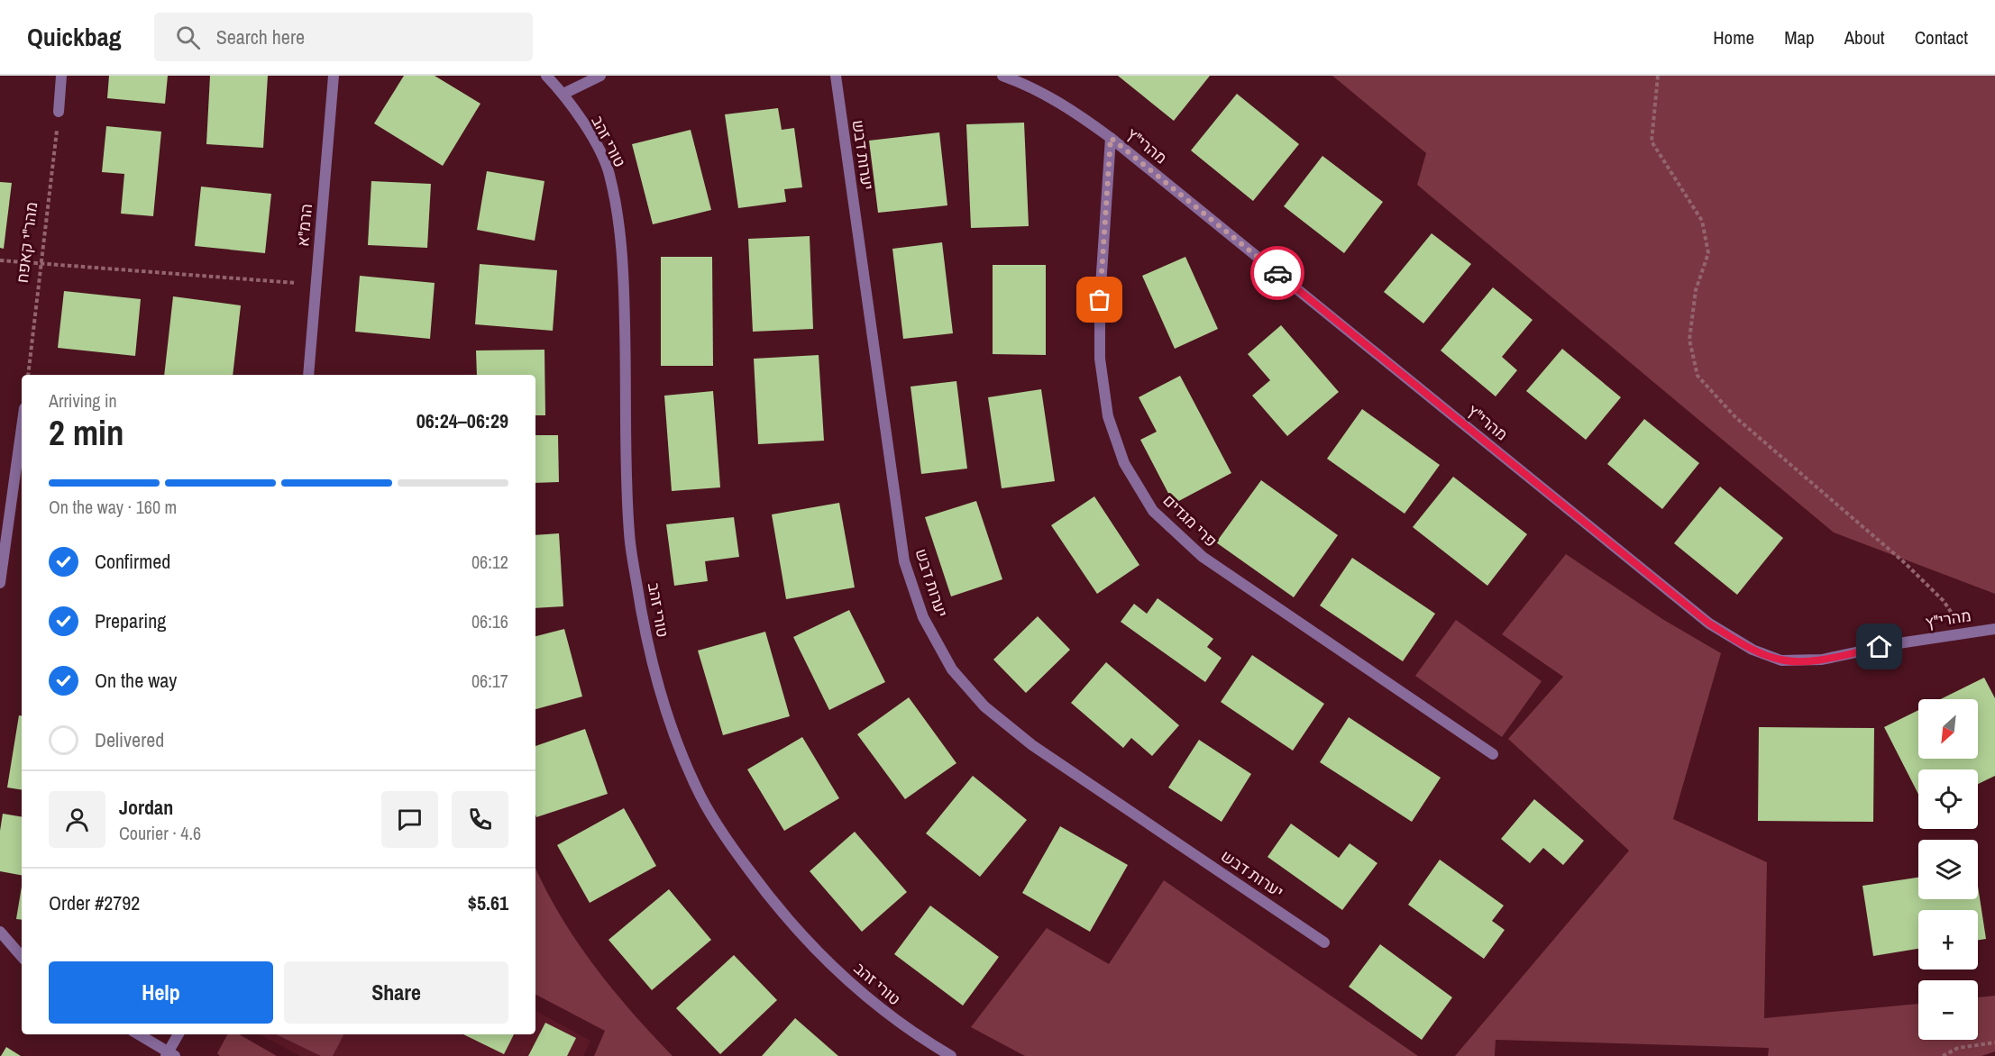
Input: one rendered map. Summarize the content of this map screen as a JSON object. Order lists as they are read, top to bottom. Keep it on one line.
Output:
{"streets":{"street":["טורי זהב","מהרי\"ץ","יערות דבש","הרמ\"א","פרי מגדים"],"path":["מהר\"י קאפח"]},"crossings":[["מהרי\"ץ","פרי מגדים"]],"north":"bottom left","page":{"header":"Quickbag","search":"Search here","nav":["Home","Map","About","Contact"],"heading":["2 min","Arriving in","06:24–06:29"],"panel":["Jordan","Courier · 4.6","Order #2792","$5.61"],"bar":"On the way · 160 m","list":[["Confirmed","06:12"],["Preparing","06:16"],["On the way","06:17"],"Delivered"],"map_buttons":["+","−"],"buttons":["Help","Share"]}}
